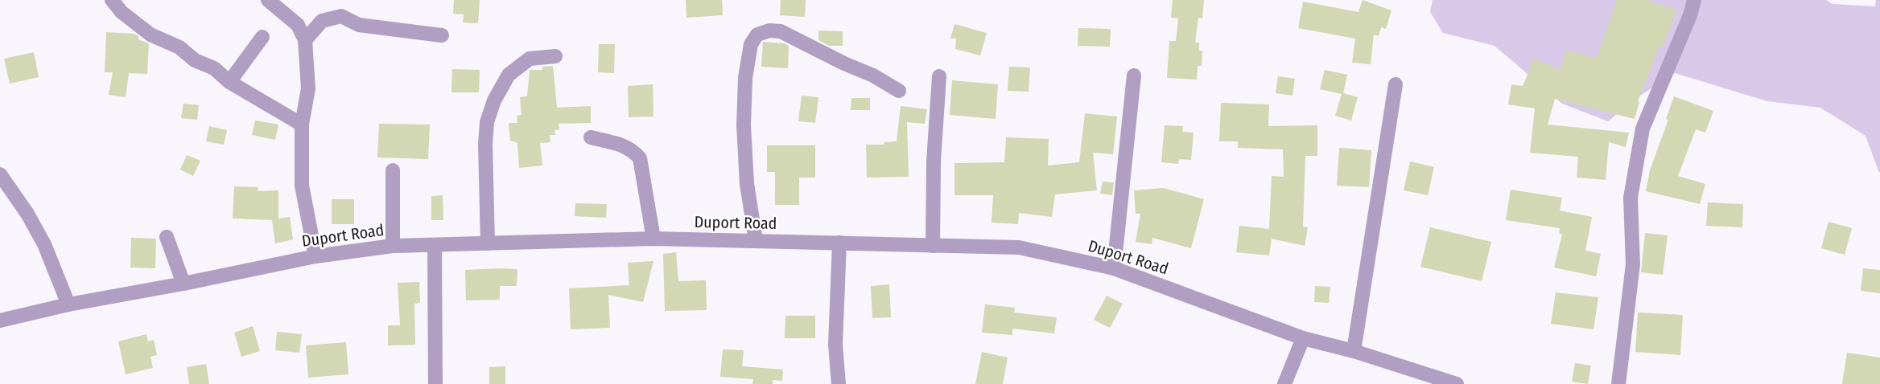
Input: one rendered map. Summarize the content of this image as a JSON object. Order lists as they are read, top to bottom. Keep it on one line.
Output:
{"streets":{"street":["Duport Road"]}}
